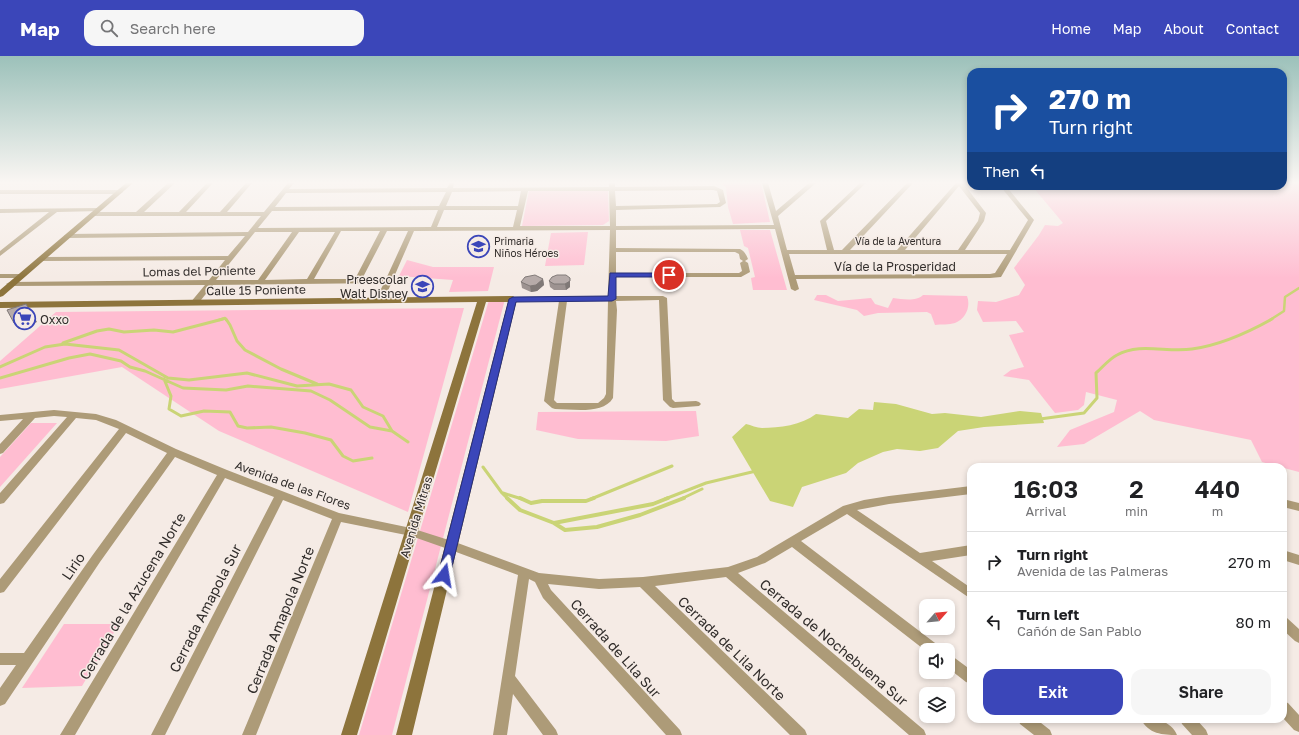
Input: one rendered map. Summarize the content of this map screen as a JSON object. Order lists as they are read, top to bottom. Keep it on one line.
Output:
{"streets":{"street":["Vía de la Aventura","Vía de la Prosperidad","Lomas del Poniente","Calle 15 Poniente","Avenida de las Flores","Avenida Mitras","Lirio","Cerrada de la Azucena Norte","Cerrada Amapola Sur","Cerrada Amapola Norte","Cerrada de Nochebuena Sur","Cerrada de Lila Sur","Cerrada de Lila Norte"]},"crossings":[["Vía de la Aventura","Vía de la Prosperidad"],["Calle 15 Poniente","Avenida Mitras"],["Avenida de las Flores","Avenida Mitras"],["Avenida de las Flores","Lirio"],["Avenida de las Flores","Cerrada de la Azucena Norte"],["Avenida de las Flores","Cerrada Amapola Sur"],["Avenida de las Flores","Cerrada Amapola Norte"],["Avenida de las Flores","Cerrada de Nochebuena Sur"],["Avenida de las Flores","Cerrada de Lila Sur"],["Avenida de las Flores","Cerrada de Lila Norte"]],"places":{"school or university":["Primaria Niños Héroes","Preescolar Walt Disney"],"supermarket":["Oxxo"]},"north":"top right","page":{"header":"Map","search":"Search here","nav":["Home","Map","About","Contact"],"turn":["270 m","Turn right"],"then":"Then","eta":["16:03","Arrival","2","min","440","m"],"list":[{"name":"Turn right","note":"Avenida de las Palmeras","value":"270 m"},{"name":"Turn left","note":"Cañón de San Pablo","value":"80 m"}],"buttons":["Exit","Share"]}}
